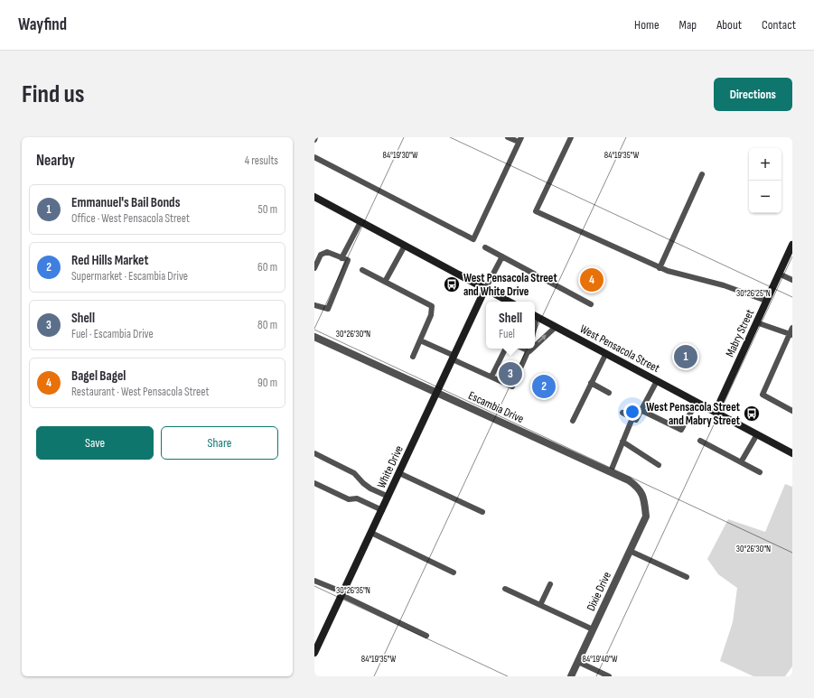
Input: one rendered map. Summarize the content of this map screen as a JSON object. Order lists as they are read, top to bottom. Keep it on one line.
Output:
{"streets":{"street":["Mabry Street","West Pensacola Street","Escambia Drive","White Drive","Dixie Drive"]},"crossings":[["Mabry Street","West Pensacola Street"],["Escambia Drive","White Drive"],["Escambia Drive","Dixie Drive"]],"places":{"bus stop":["West Pensacola Street and White Drive","West Pensacola Street and Mabry Street"]},"page":{"header":"Wayfind","nav":["Home","Map","About","Contact"],"buttons":["Directions",["Save","Share"]],"title":"Find us","heading":["Nearby","4 results"],"map_buttons":["+","−"],"list":[{"mark":"1","name":"Emmanuel's Bail Bonds","note":"Office · West Pensacola Street","value":"50 m"},{"mark":"2","name":"Red Hills Market","note":"Supermarket · Escambia Drive","value":"60 m"},{"mark":"3","name":"Shell","note":"Fuel · Escambia Drive","value":"80 m"},{"mark":"4","name":"Bagel Bagel","note":"Restaurant · West Pensacola Street","value":"90 m"}],"pins":["4","1","3","2"],"popup":["Shell","Fuel"]},"coordinates":["84°19'30\"W","84°19'35\"W","30°26'25\"N","30°26'30\"N","30°26'35\"N","84°19'40\"W"]}
